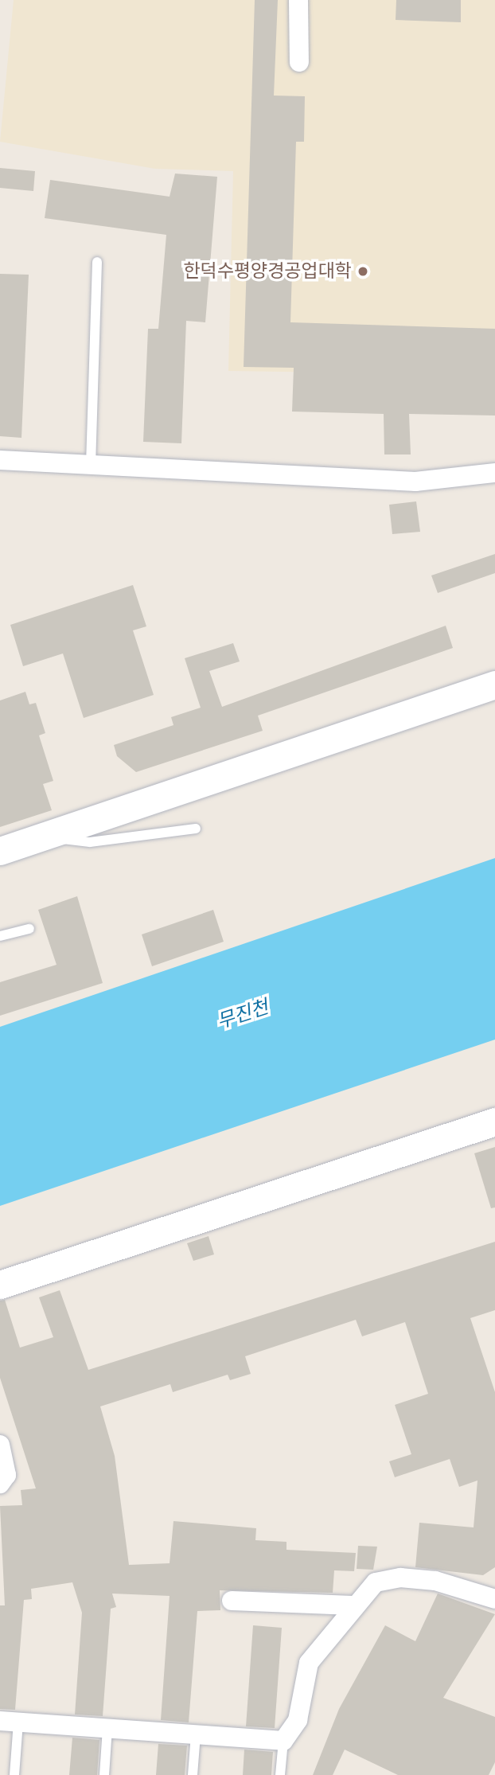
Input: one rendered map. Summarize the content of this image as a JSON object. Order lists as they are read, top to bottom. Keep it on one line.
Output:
{"water":["무진천"],"places":["한덕수평양경공업대학"]}
